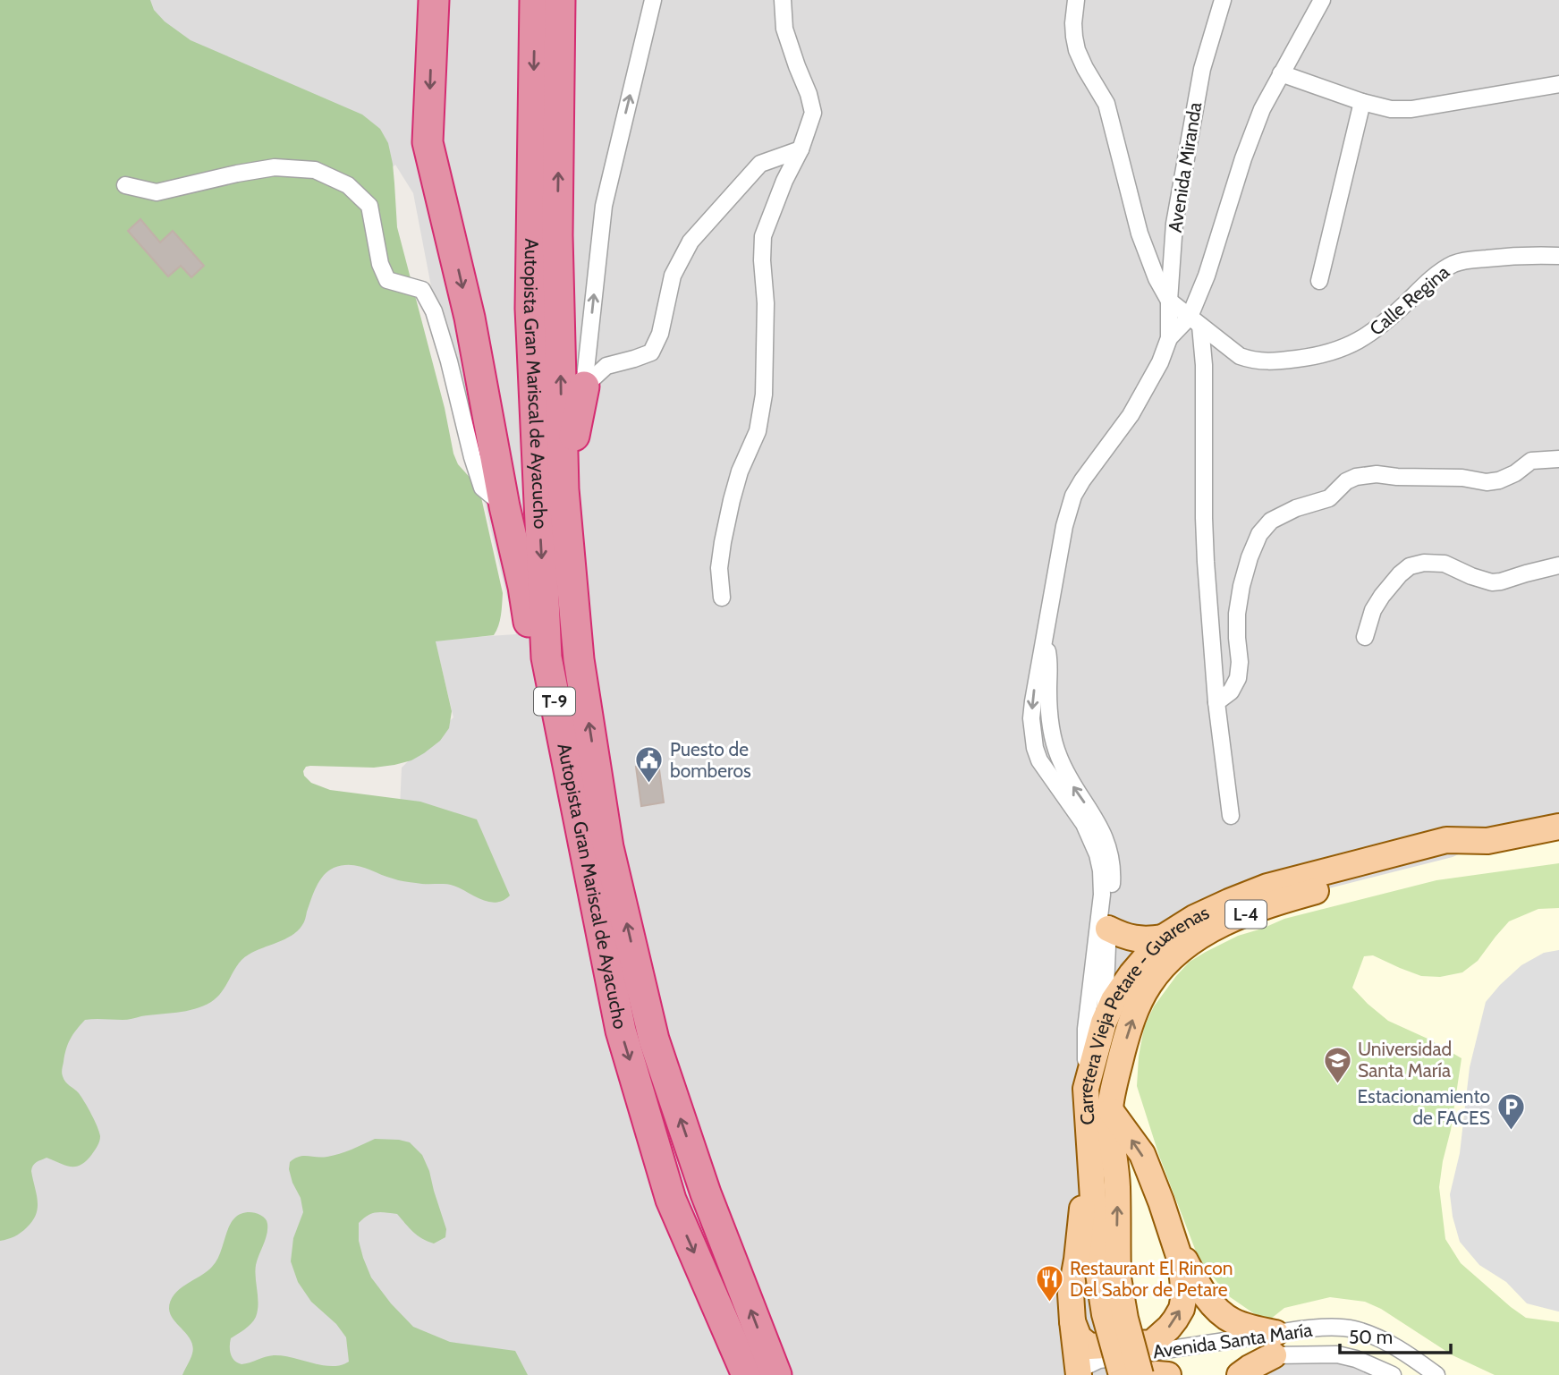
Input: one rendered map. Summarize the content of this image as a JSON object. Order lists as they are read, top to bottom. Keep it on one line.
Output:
{"streets":{"highway":["Autopista Gran Mariscal de Ayacucho","T-9"],"main road":["L-4","Carretera Vieja Petare - Guarenas"],"street":["Avenida Miranda","Calle Regina","Avenida Santa María"]},"crossings":[["Avenida Miranda","Calle Regina"],["Avenida Miranda","Carretera Vieja Petare - Guarenas"],["L-4","Carretera Vieja Petare - Guarenas"],["L-4","Avenida Santa María"],["Carretera Vieja Petare - Guarenas","Avenida Santa María"]],"places":{"public building":["Puesto de bomberos"],"school or university":["Universidad Santa María"],"parking":["Estacionamiento de FACES"],"restaurant":["Restaurant El Rincon Del Sabor de Petare"]},"scale_bar":"50 m"}
